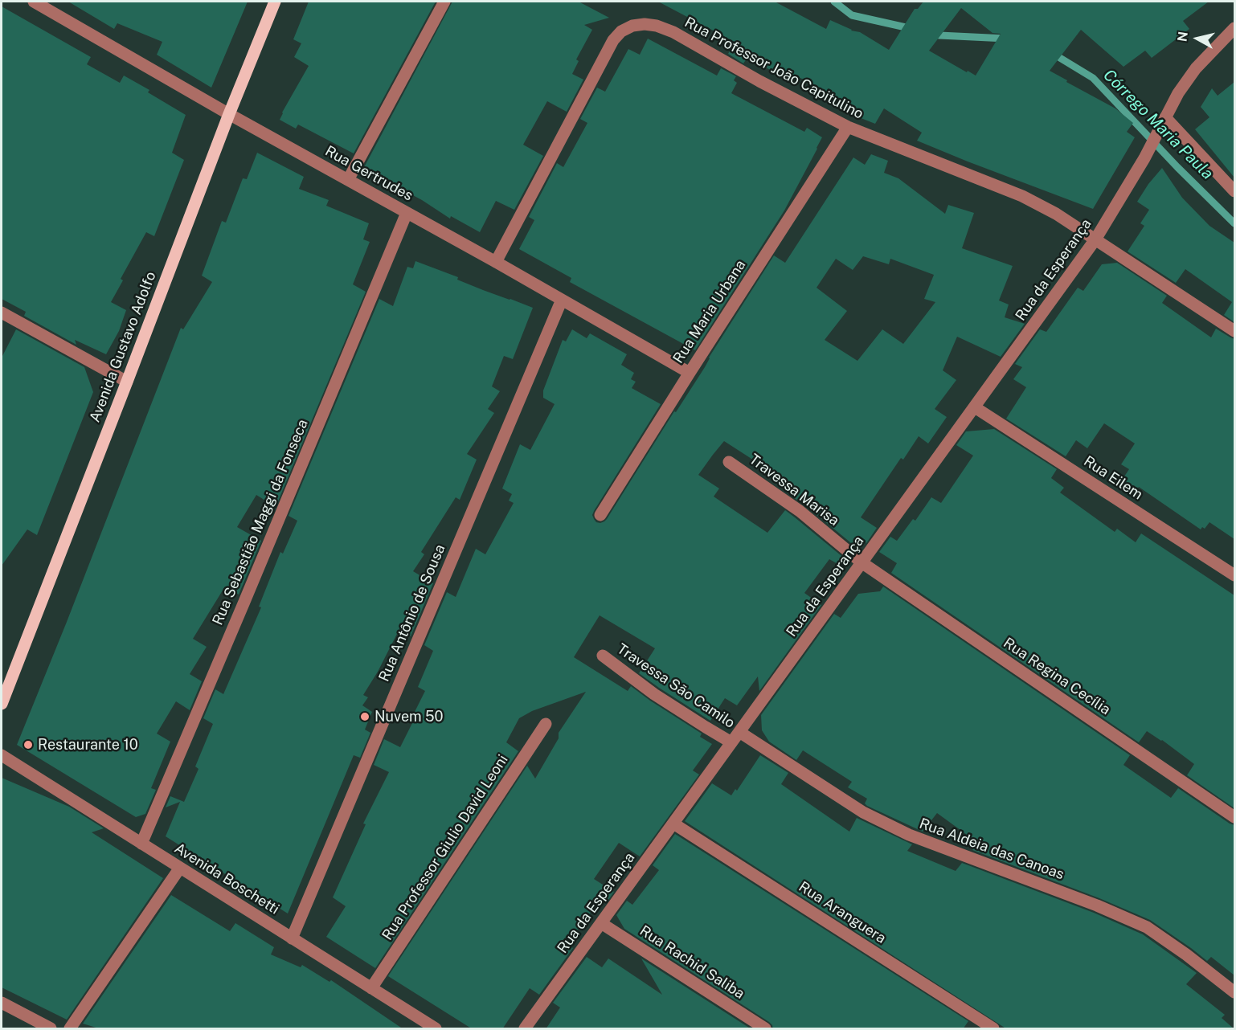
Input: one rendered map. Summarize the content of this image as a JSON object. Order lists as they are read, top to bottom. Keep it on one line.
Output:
{"streets":{"main road":["Avenida Gustavo Adolfo"],"street":["Rua Professor João Capitulino","Rua Gertrudes","Rua da Esperança","Rua Maria Urbana","Rua Eilem","Travessa Marisa","Rua Sebastião Maggi da Fonseca","Rua Antônio de Sousa","Rua Regina Cecília","Travessa São Camilo","Rua Professor Giulio David Leoni","Rua Aldeia das Canoas","Avenida Boschetti","Rua Aranguera","Rua Rachid Saliba"]},"crossings":[["Rua Professor João Capitulino","Rua Gertrudes"],["Rua Professor João Capitulino","Rua da Esperança"],["Rua Professor João Capitulino","Rua Maria Urbana"],["Rua Gertrudes","Rua Maria Urbana"],["Rua Gertrudes","Avenida Gustavo Adolfo"],["Rua Gertrudes","Rua Sebastião Maggi da Fonseca"],["Rua Gertrudes","Rua Antônio de Sousa"],["Rua da Esperança","Rua Eilem"],["Rua da Esperança","Travessa Marisa"],["Rua da Esperança","Rua Regina Cecília"],["Rua da Esperança","Travessa São Camilo"],["Rua da Esperança","Rua Aldeia das Canoas"],["Rua da Esperança","Rua Aranguera"],["Rua da Esperança","Rua Rachid Saliba"],["Travessa Marisa","Rua Regina Cecília"],["Rua Sebastião Maggi da Fonseca","Avenida Boschetti"],["Rua Antônio de Sousa","Avenida Boschetti"],["Travessa São Camilo","Rua Aldeia das Canoas"],["Rua Professor Giulio David Leoni","Avenida Boschetti"]],"water":["Córrego Maria Paula"],"places":["Nuvem 50","Restaurante 10"],"north":"left"}
